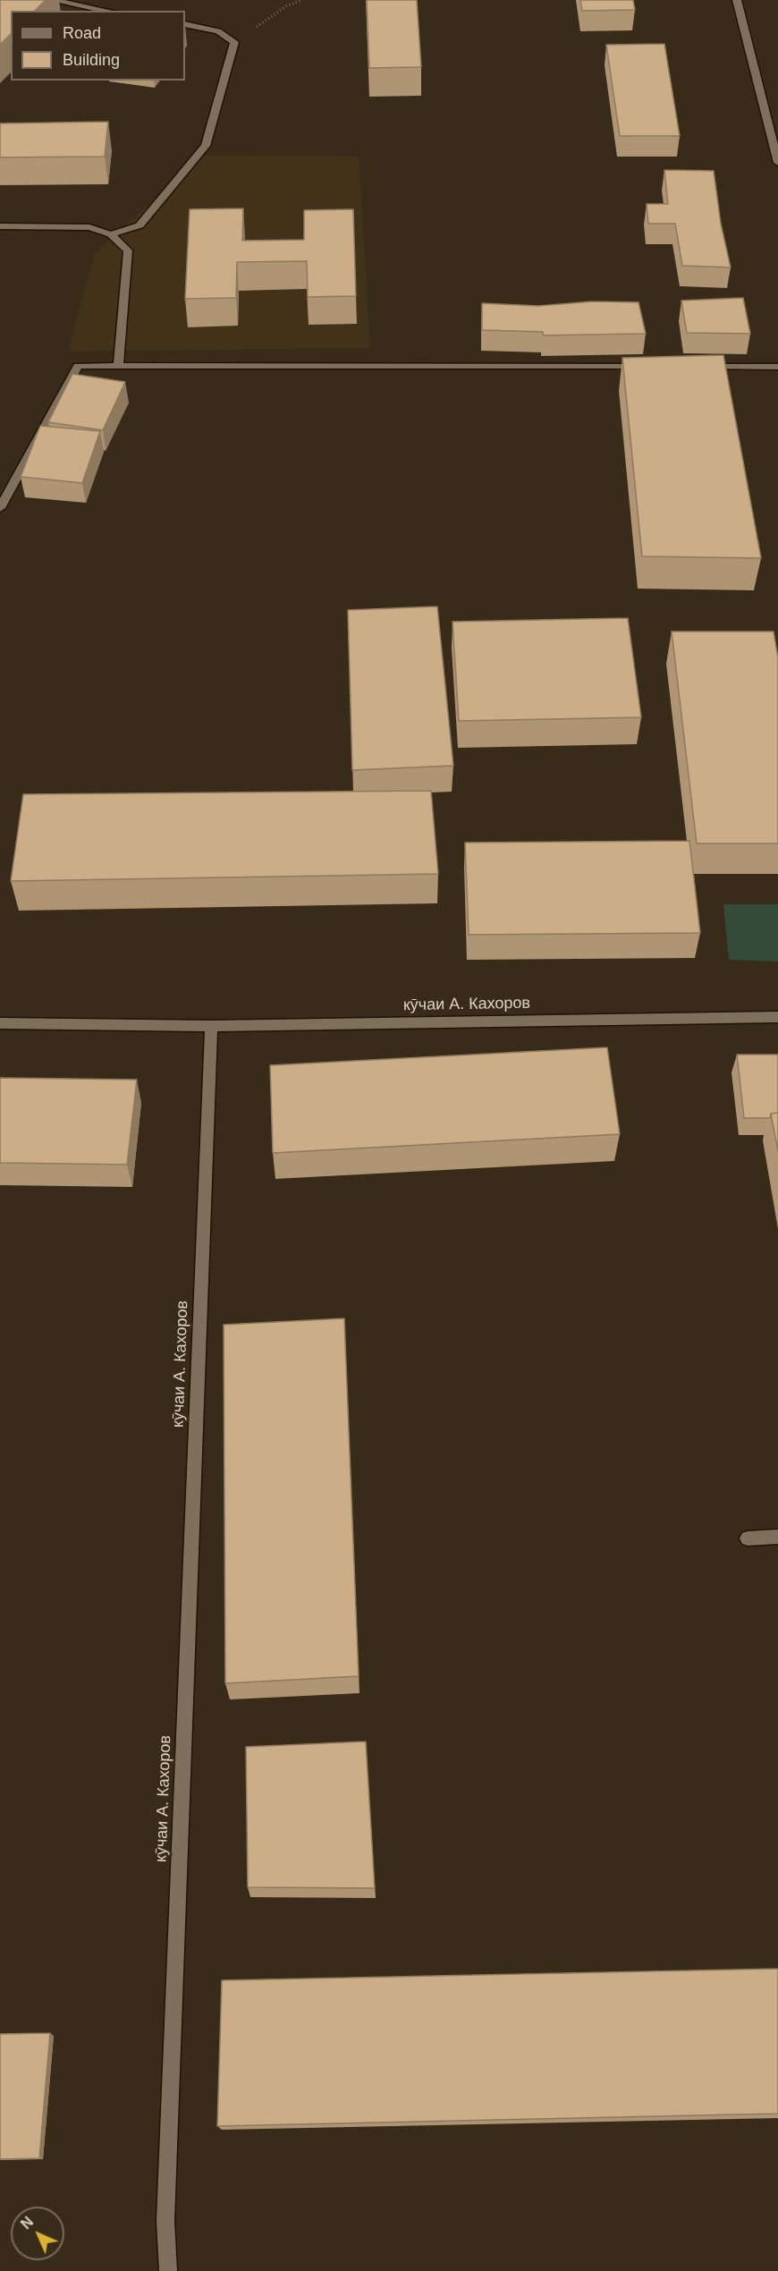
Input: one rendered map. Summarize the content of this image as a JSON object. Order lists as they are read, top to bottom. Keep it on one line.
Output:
{"streets":{"street":["кӯчаи А. Кахоров"]},"legend":["Road","Building"],"north":"top left"}
